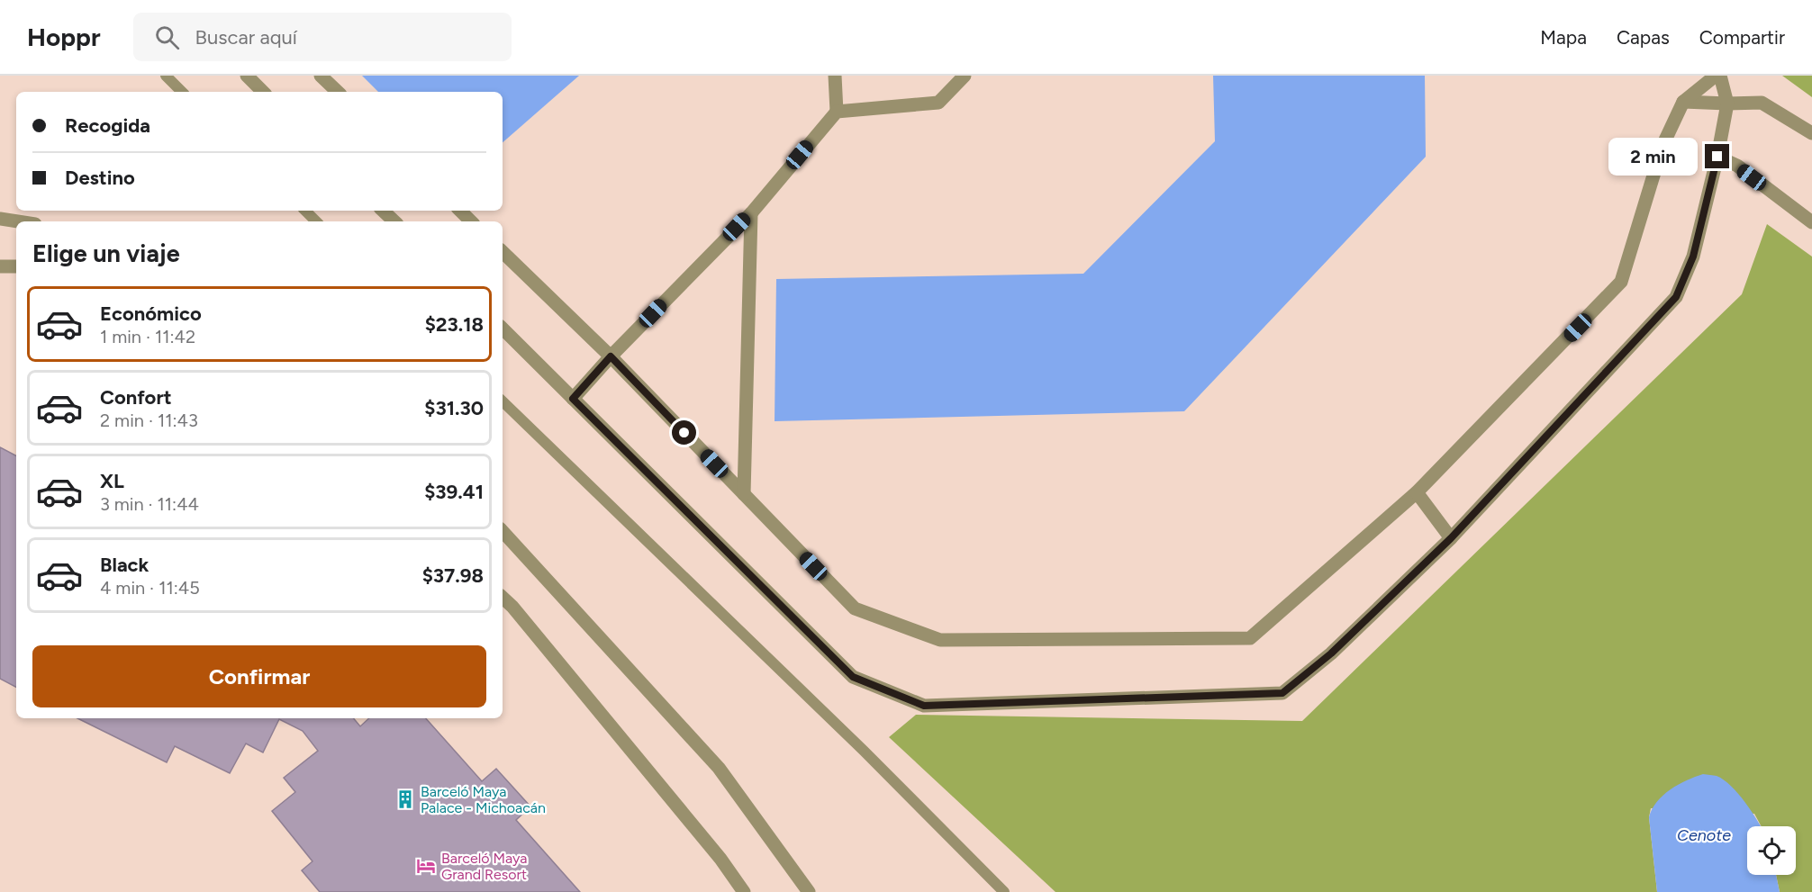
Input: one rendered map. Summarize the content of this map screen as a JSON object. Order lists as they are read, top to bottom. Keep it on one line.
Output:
{"water":["Cenote"],"places":{"building":["Barceló Maya Palace - Michoacán"],"hotel":["Barceló Maya Grand Resort"]},"page":{"header":"Hoppr","search":"Buscar aquí","nav":["Mapa","Capas","Compartir"],"banner":["Recogida","Destino"],"bubble":"2 min","heading":"Elige un viaje","list":[{"name":"Económico","note":"1 min · 11:42","value":"$23.18"},{"name":"Confort","note":"2 min · 11:43","value":"$31.30"},{"name":"XL","note":"3 min · 11:44","value":"$39.41"},{"name":"Black","note":"4 min · 11:45","value":"$37.98"}],"buttons":"Confirmar"}}
